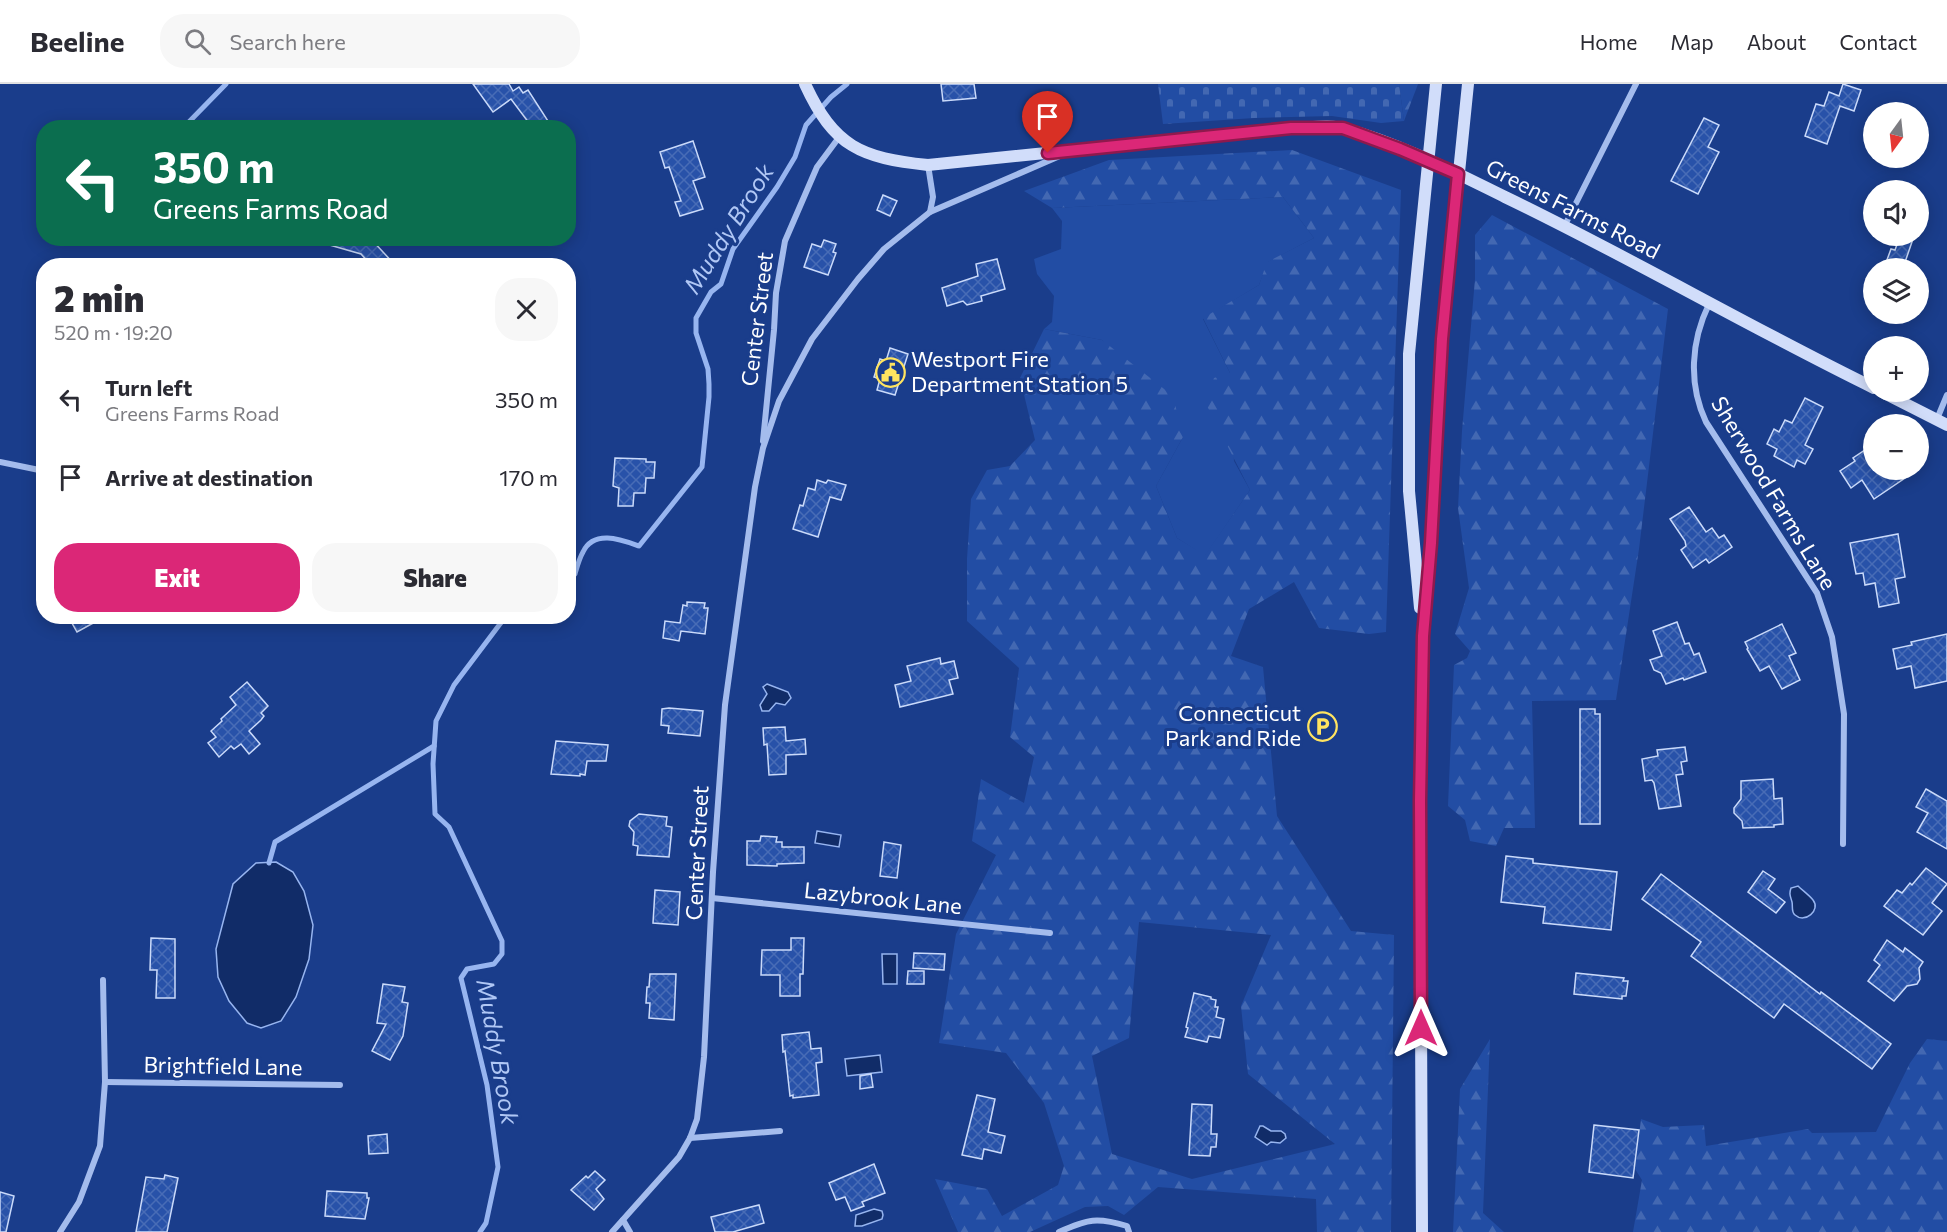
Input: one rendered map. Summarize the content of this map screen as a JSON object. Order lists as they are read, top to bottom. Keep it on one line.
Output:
{"streets":{"main road":["Greens Farms Road"],"street":["Center Street","Sherwood Farms Lane","Lazybrook Lane","Brightfield Lane"]},"crossings":[["Greens Farms Road","Center Street"],["Greens Farms Road","Sherwood Farms Lane"],["Center Street","Lazybrook Lane"]],"water":["Muddy Brook"],"places":{"public building":["Westport Fire Department Station 5"],"parking":["Connecticut Park and Ride"]},"north":"bottom","page":{"header":"Beeline","search":"Search here","nav":["Home","Map","About","Contact"],"map_buttons":["+","−"],"turn":["350 m","Greens Farms Road"],"heading":["2 min","520 m · 19:20"],"list":[{"name":"Turn left","note":"Greens Farms Road","value":"350 m"},{"name":"Arrive at destination","value":"170 m"}],"buttons":["Exit","Share"]}}
